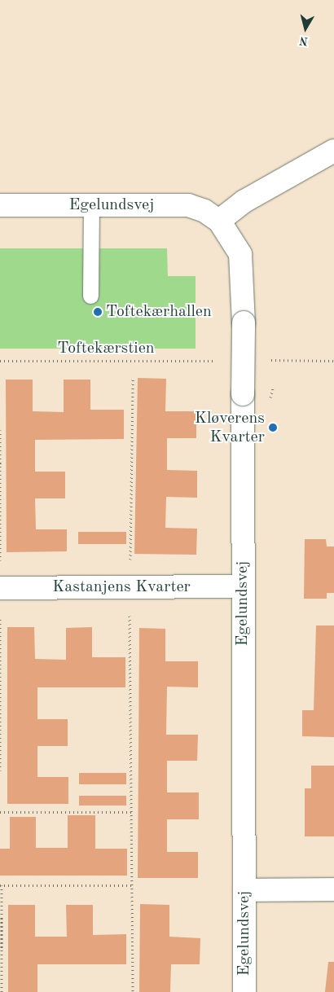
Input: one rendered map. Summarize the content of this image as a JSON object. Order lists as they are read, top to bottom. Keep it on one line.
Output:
{"streets":{"street":["Egelundsvej","Kastanjens Kvarter"],"path":["Toftekærstien"]},"crossings":[["Egelundsvej","Kastanjens Kvarter"]],"places":["Toftekærhallen","Kløverens Kvarter"],"north":"bottom"}
